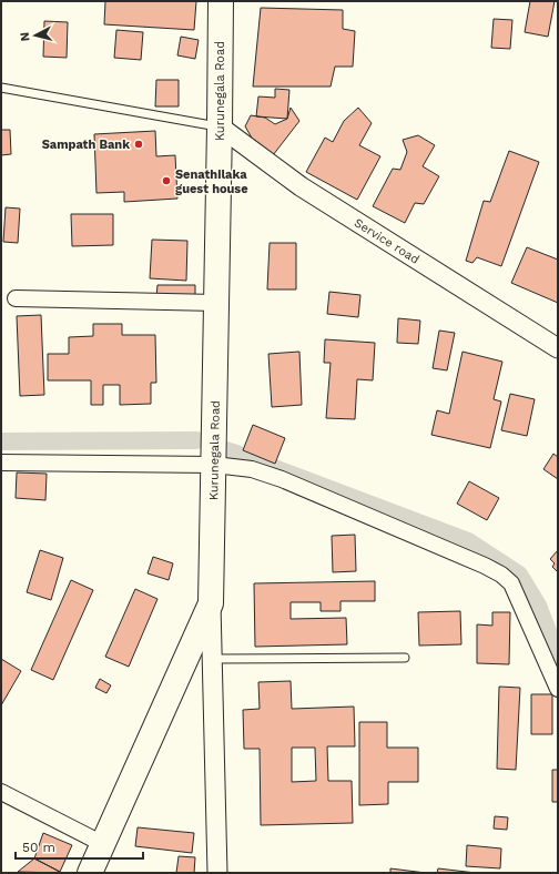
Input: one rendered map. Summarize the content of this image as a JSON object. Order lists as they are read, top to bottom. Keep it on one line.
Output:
{"streets":{"highway":["Kurunegala Road"],"street":["Service road"]},"crossings":[["Kurunegala Road","Service road"]],"places":["Sampath Bank","Senathilaka guest house"],"scale_bar":"50 m","north":"left"}
